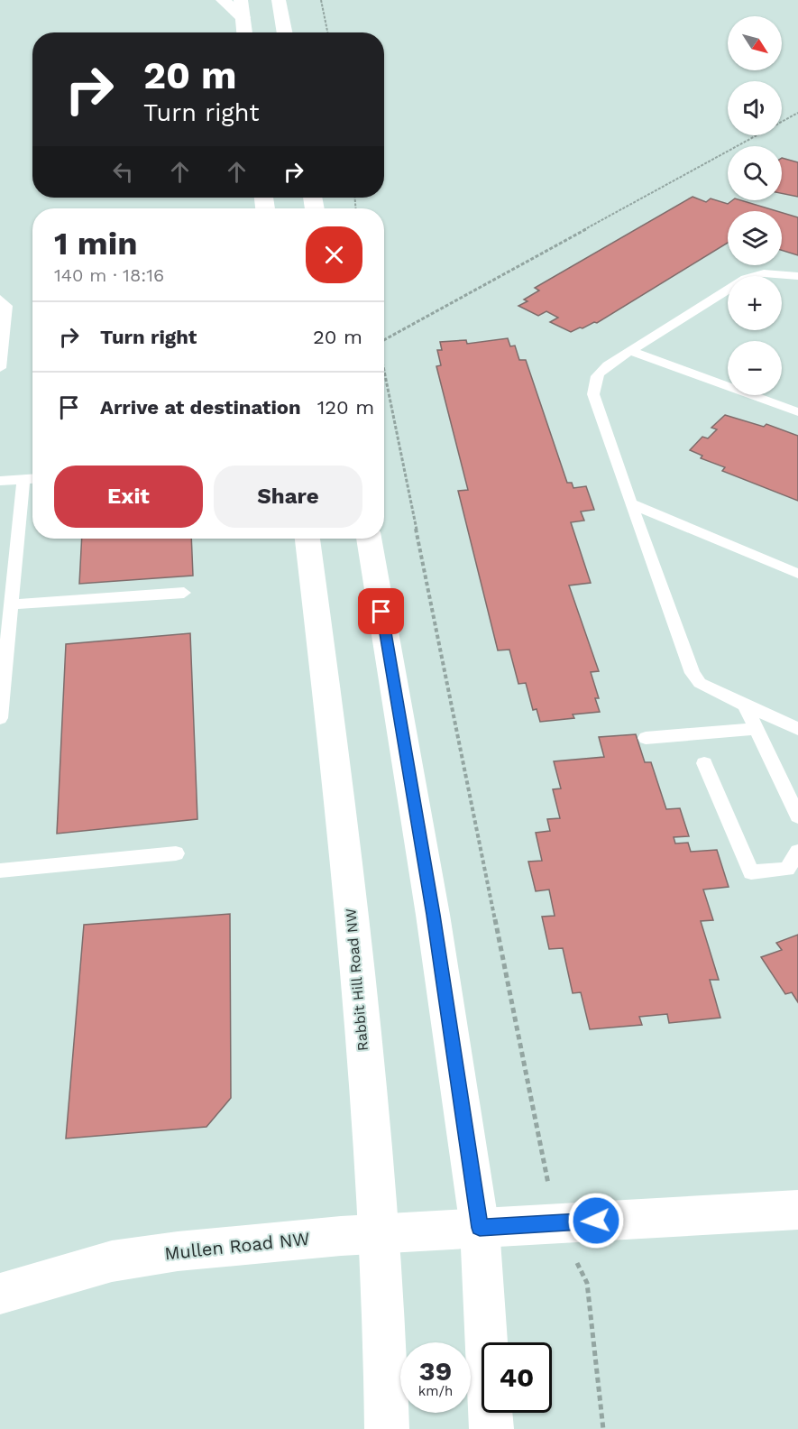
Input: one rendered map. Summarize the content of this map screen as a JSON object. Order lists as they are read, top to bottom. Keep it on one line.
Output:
{"streets":{"main road":["Rabbit Hill Road NW","Mullen Road NW"]},"crossings":[["Rabbit Hill Road NW","Mullen Road NW"]],"north":"bottom right","page":{"map_buttons":["+","−"],"turn":["20 m","Turn right"],"heading":["1 min","140 m · 18:16"],"list":[{"name":"Turn right","value":"20 m"},{"name":"Arrive at destination","value":"120 m"}],"buttons":["Exit","Share"],"speed":"39 km/h","limit":"40"}}
